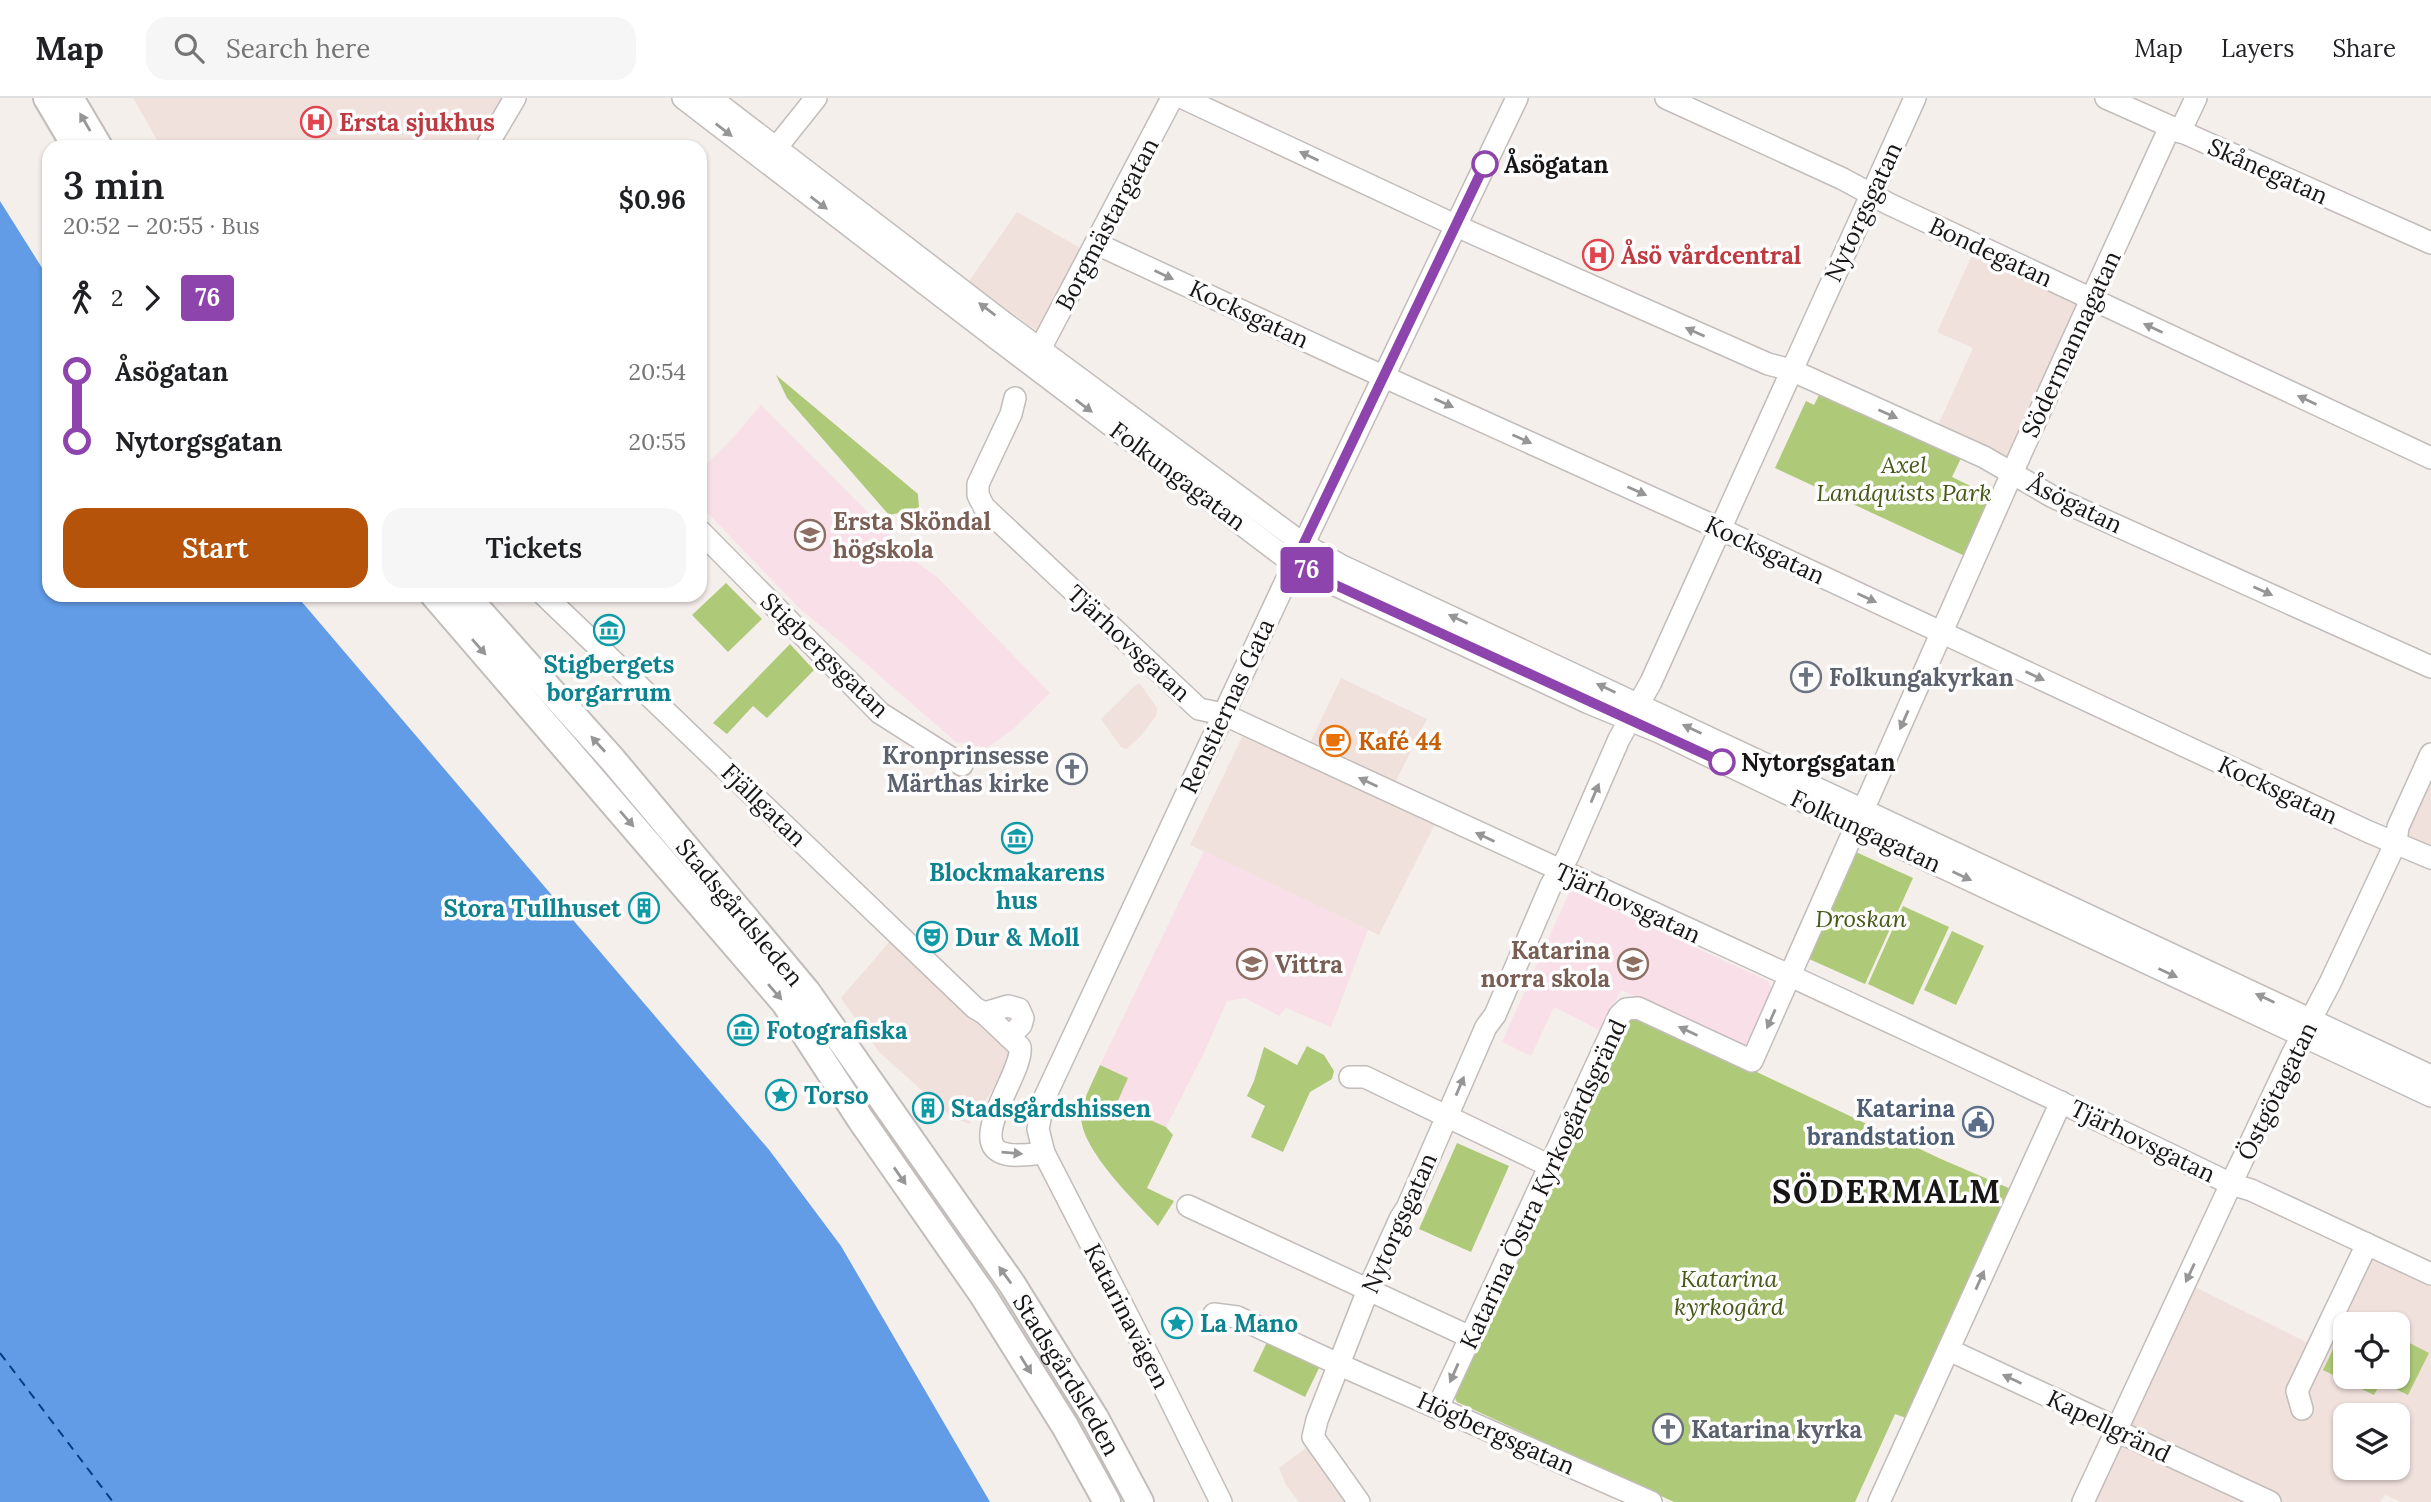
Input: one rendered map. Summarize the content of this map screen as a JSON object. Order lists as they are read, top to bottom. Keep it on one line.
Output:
{"streets":{"main road":["Stadsgårdsleden"],"street":["Skånegatan","Nytorgsgatan","Borgmästargatan","Bondegatan","Kocksgatan","Södermannagatan","Folkungagatan","Åsögatan","Tjärhovsgatan","Stigbergsgatan","Renstiernas Gata","Fjällgatan","Östgötagatan","Katarina Östra Kyrkogårdsgränd","Katarinavägen","Kapellgränd","Högbergsgatan"]},"crossings":[["Skånegatan","Södermannagatan"],["Nytorgsgatan","Bondegatan"],["Nytorgsgatan","Kocksgatan"],["Nytorgsgatan","Folkungagatan"],["Nytorgsgatan","Åsögatan"],["Nytorgsgatan","Tjärhovsgatan"],["Nytorgsgatan","Högbergsgatan"],["Borgmästargatan","Kocksgatan"],["Borgmästargatan","Folkungagatan"],["Bondegatan","Södermannagatan"],["Kocksgatan","Södermannagatan"],["Kocksgatan","Renstiernas Gata"],["Kocksgatan","Östgötagatan"],["Södermannagatan","Folkungagatan"],["Södermannagatan","Åsögatan"],["Södermannagatan","Tjärhovsgatan"],["Södermannagatan","Katarina Östra Kyrkogårdsgränd"],["Folkungagatan","Renstiernas Gata"],["Folkungagatan","Östgötagatan"],["Åsögatan","Renstiernas Gata"],["Tjärhovsgatan","Renstiernas Gata"],["Tjärhovsgatan","Östgötagatan"],["Renstiernas Gata","Katarinavägen"],["Fjällgatan","Katarinavägen"],["Östgötagatan","Kapellgränd"],["Katarina Östra Kyrkogårdsgränd","Högbergsgatan"]],"one_way":["Bondegatan","Kocksgatan","Fjällgatan","Kapellgränd"],"districts":["SÖDERMALM"],"parks":["Axel Landquists Park","Droskan","Katarina kyrkogård"],"places":{"hospital":["Ersta sjukhus","Åsö vårdcentral"],"other":["Åsögatan","Nytorgsgatan"],"school or university":["Ersta Sköndal högskola","Vittra","Katarina norra skola"],"museum":["Stigbergets borgarrum","Blockmakarens hus","Fotografiska"],"church":["Folkungakyrkan","Kronprinsesse Märthas kirke","Katarina kyrka"],"cafe":["Kafé 44"],"building":["Stora Tullhuset","Stadsgårdshissen"],"theatre":["Dur & Moll"],"place":["Torso","La Mano"],"public building":["Katarina brandstation"]},"lines":["bus line 76"],"page":{"header":"Map","search":"Search here","nav":["Map","Layers","Share"],"on_map":"76","heading":["3 min","20:52 – 20:55 · Bus","$0.96"],"legs":["2","76"],"list":[{"name":"Åsögatan","value":"20:54"},{"name":"Nytorgsgatan","value":"20:55"}],"buttons":["Start","Tickets"]}}
